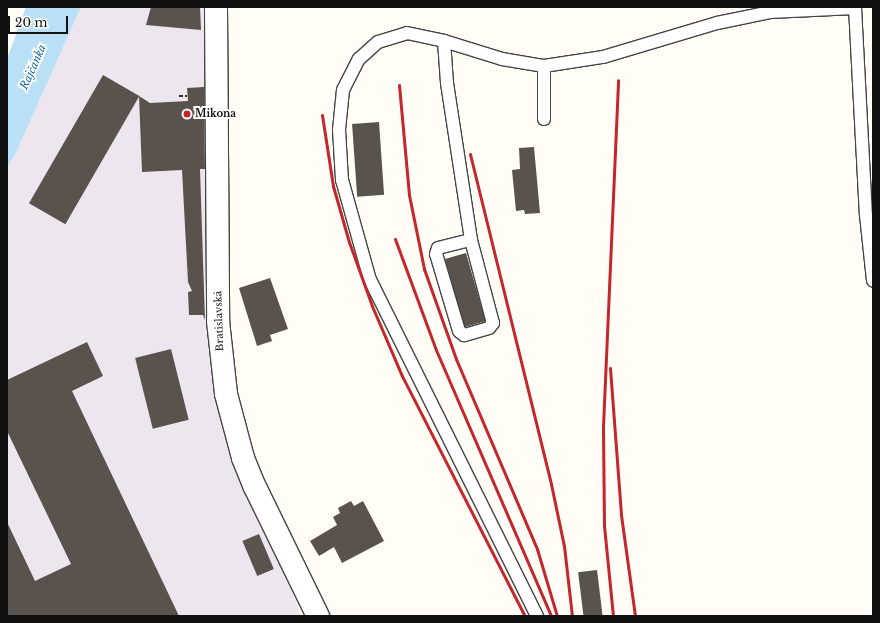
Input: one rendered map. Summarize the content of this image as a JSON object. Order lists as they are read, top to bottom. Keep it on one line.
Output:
{"streets":{"street":["Bratislavská"]},"water":["Rajčanka"],"places":["Mikona"],"scale_bar":"20 m"}
